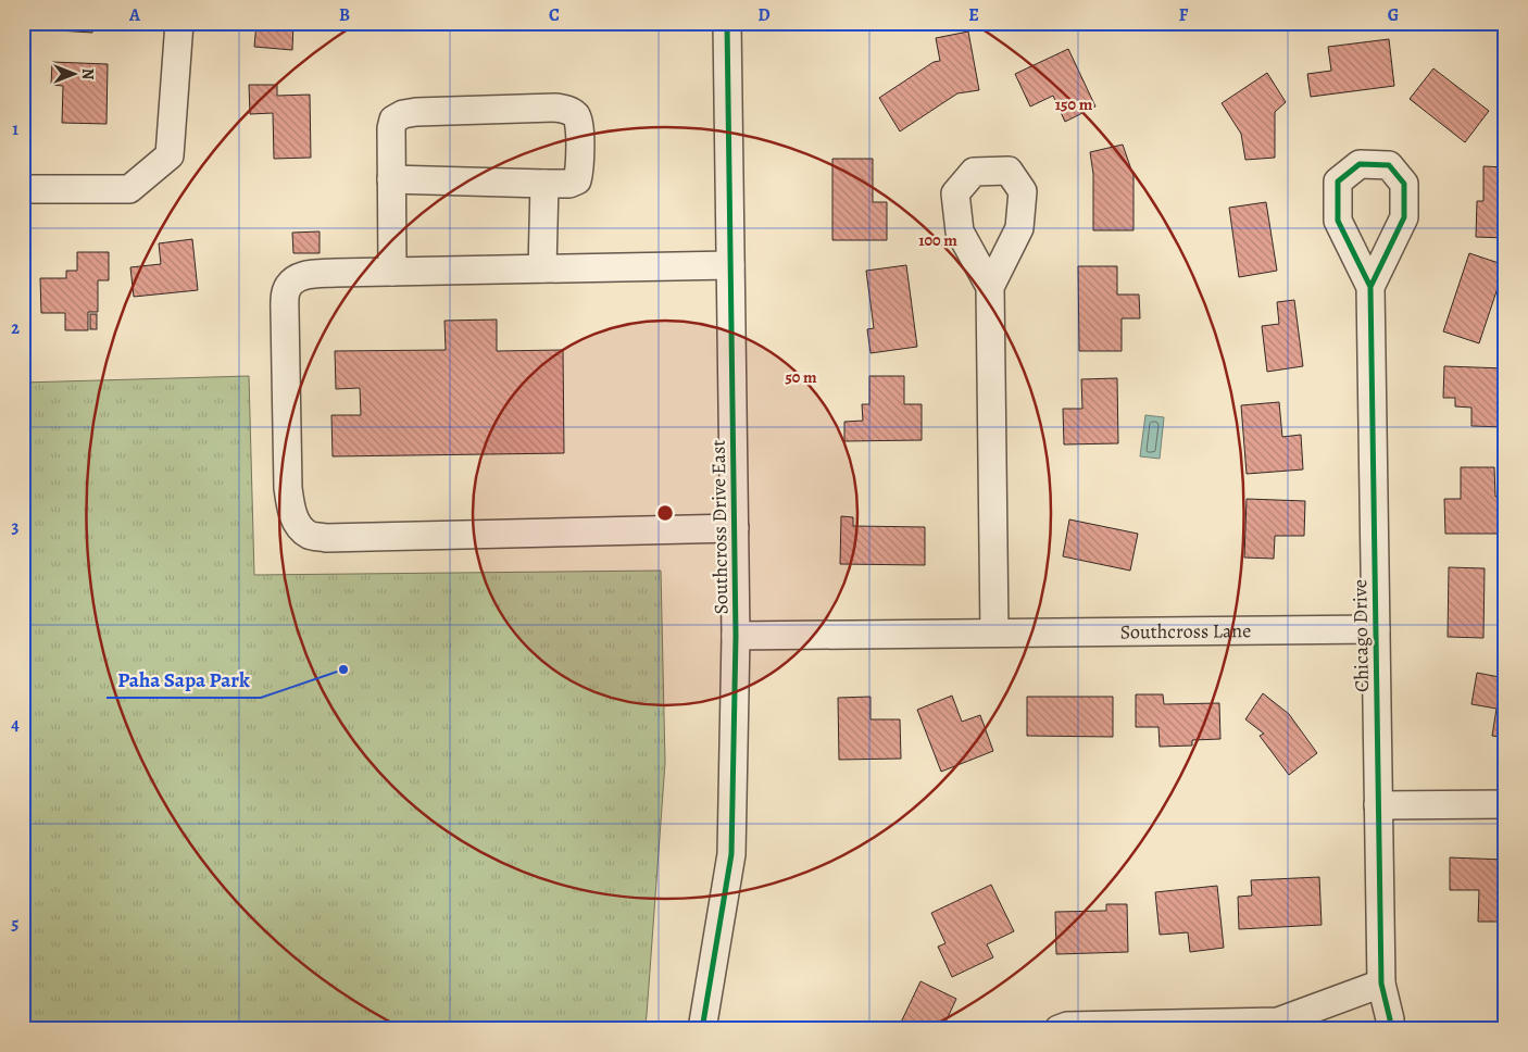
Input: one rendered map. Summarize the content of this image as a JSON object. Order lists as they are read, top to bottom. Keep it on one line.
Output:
{"streets":{"street":["Southcross Drive East","Southcross Lane","Chicago Drive"]},"crossings":[["Southcross Drive East","Southcross Lane"],["Southcross Lane","Chicago Drive"]],"places":["Paha Sapa Park"],"north":"right","grid":{"columns":["A","B","C","D","E","F","G"],"rows":["1","2","3","4","5"]},"rings":["150 m","100 m","50 m"]}
